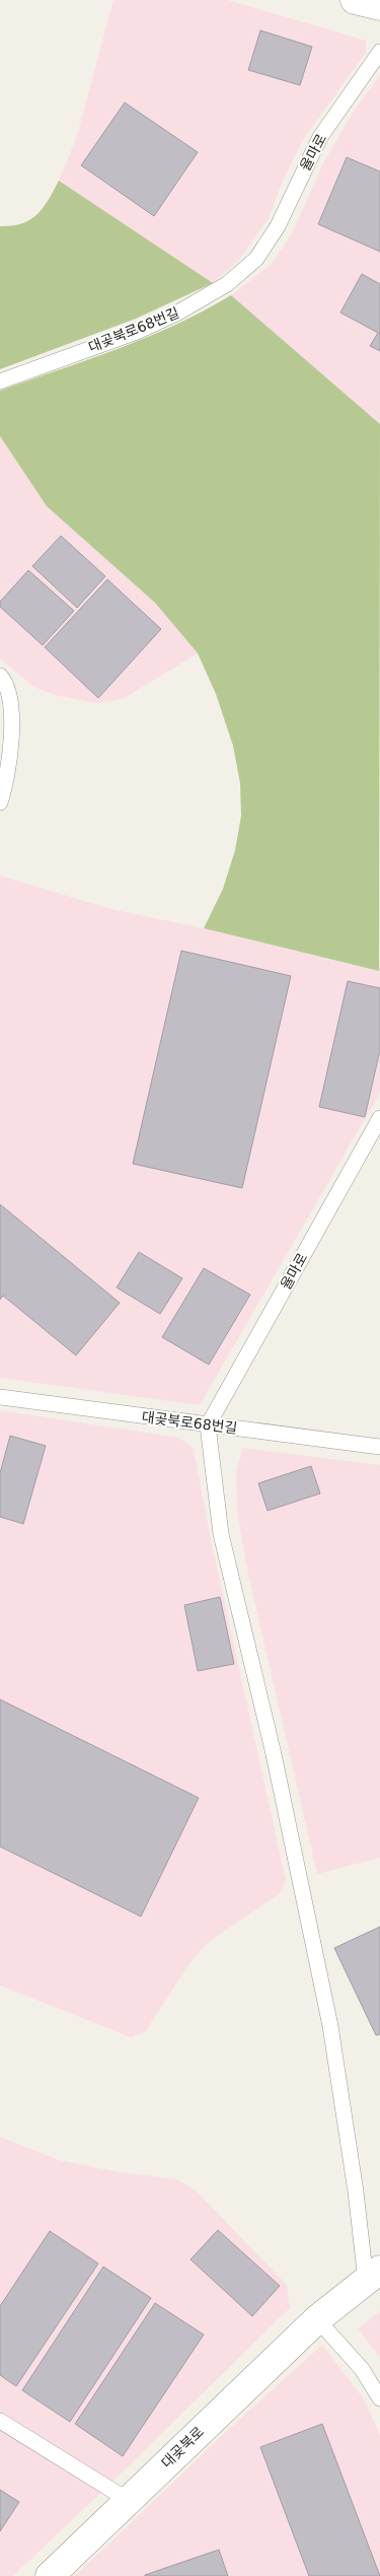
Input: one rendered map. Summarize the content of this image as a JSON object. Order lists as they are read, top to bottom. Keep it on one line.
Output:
{"streets":{"street":["대곶북로"],"lane":["율마로","대곶북로68번길"]},"crossings":[["율마로","대곶북로68번길"]]}
